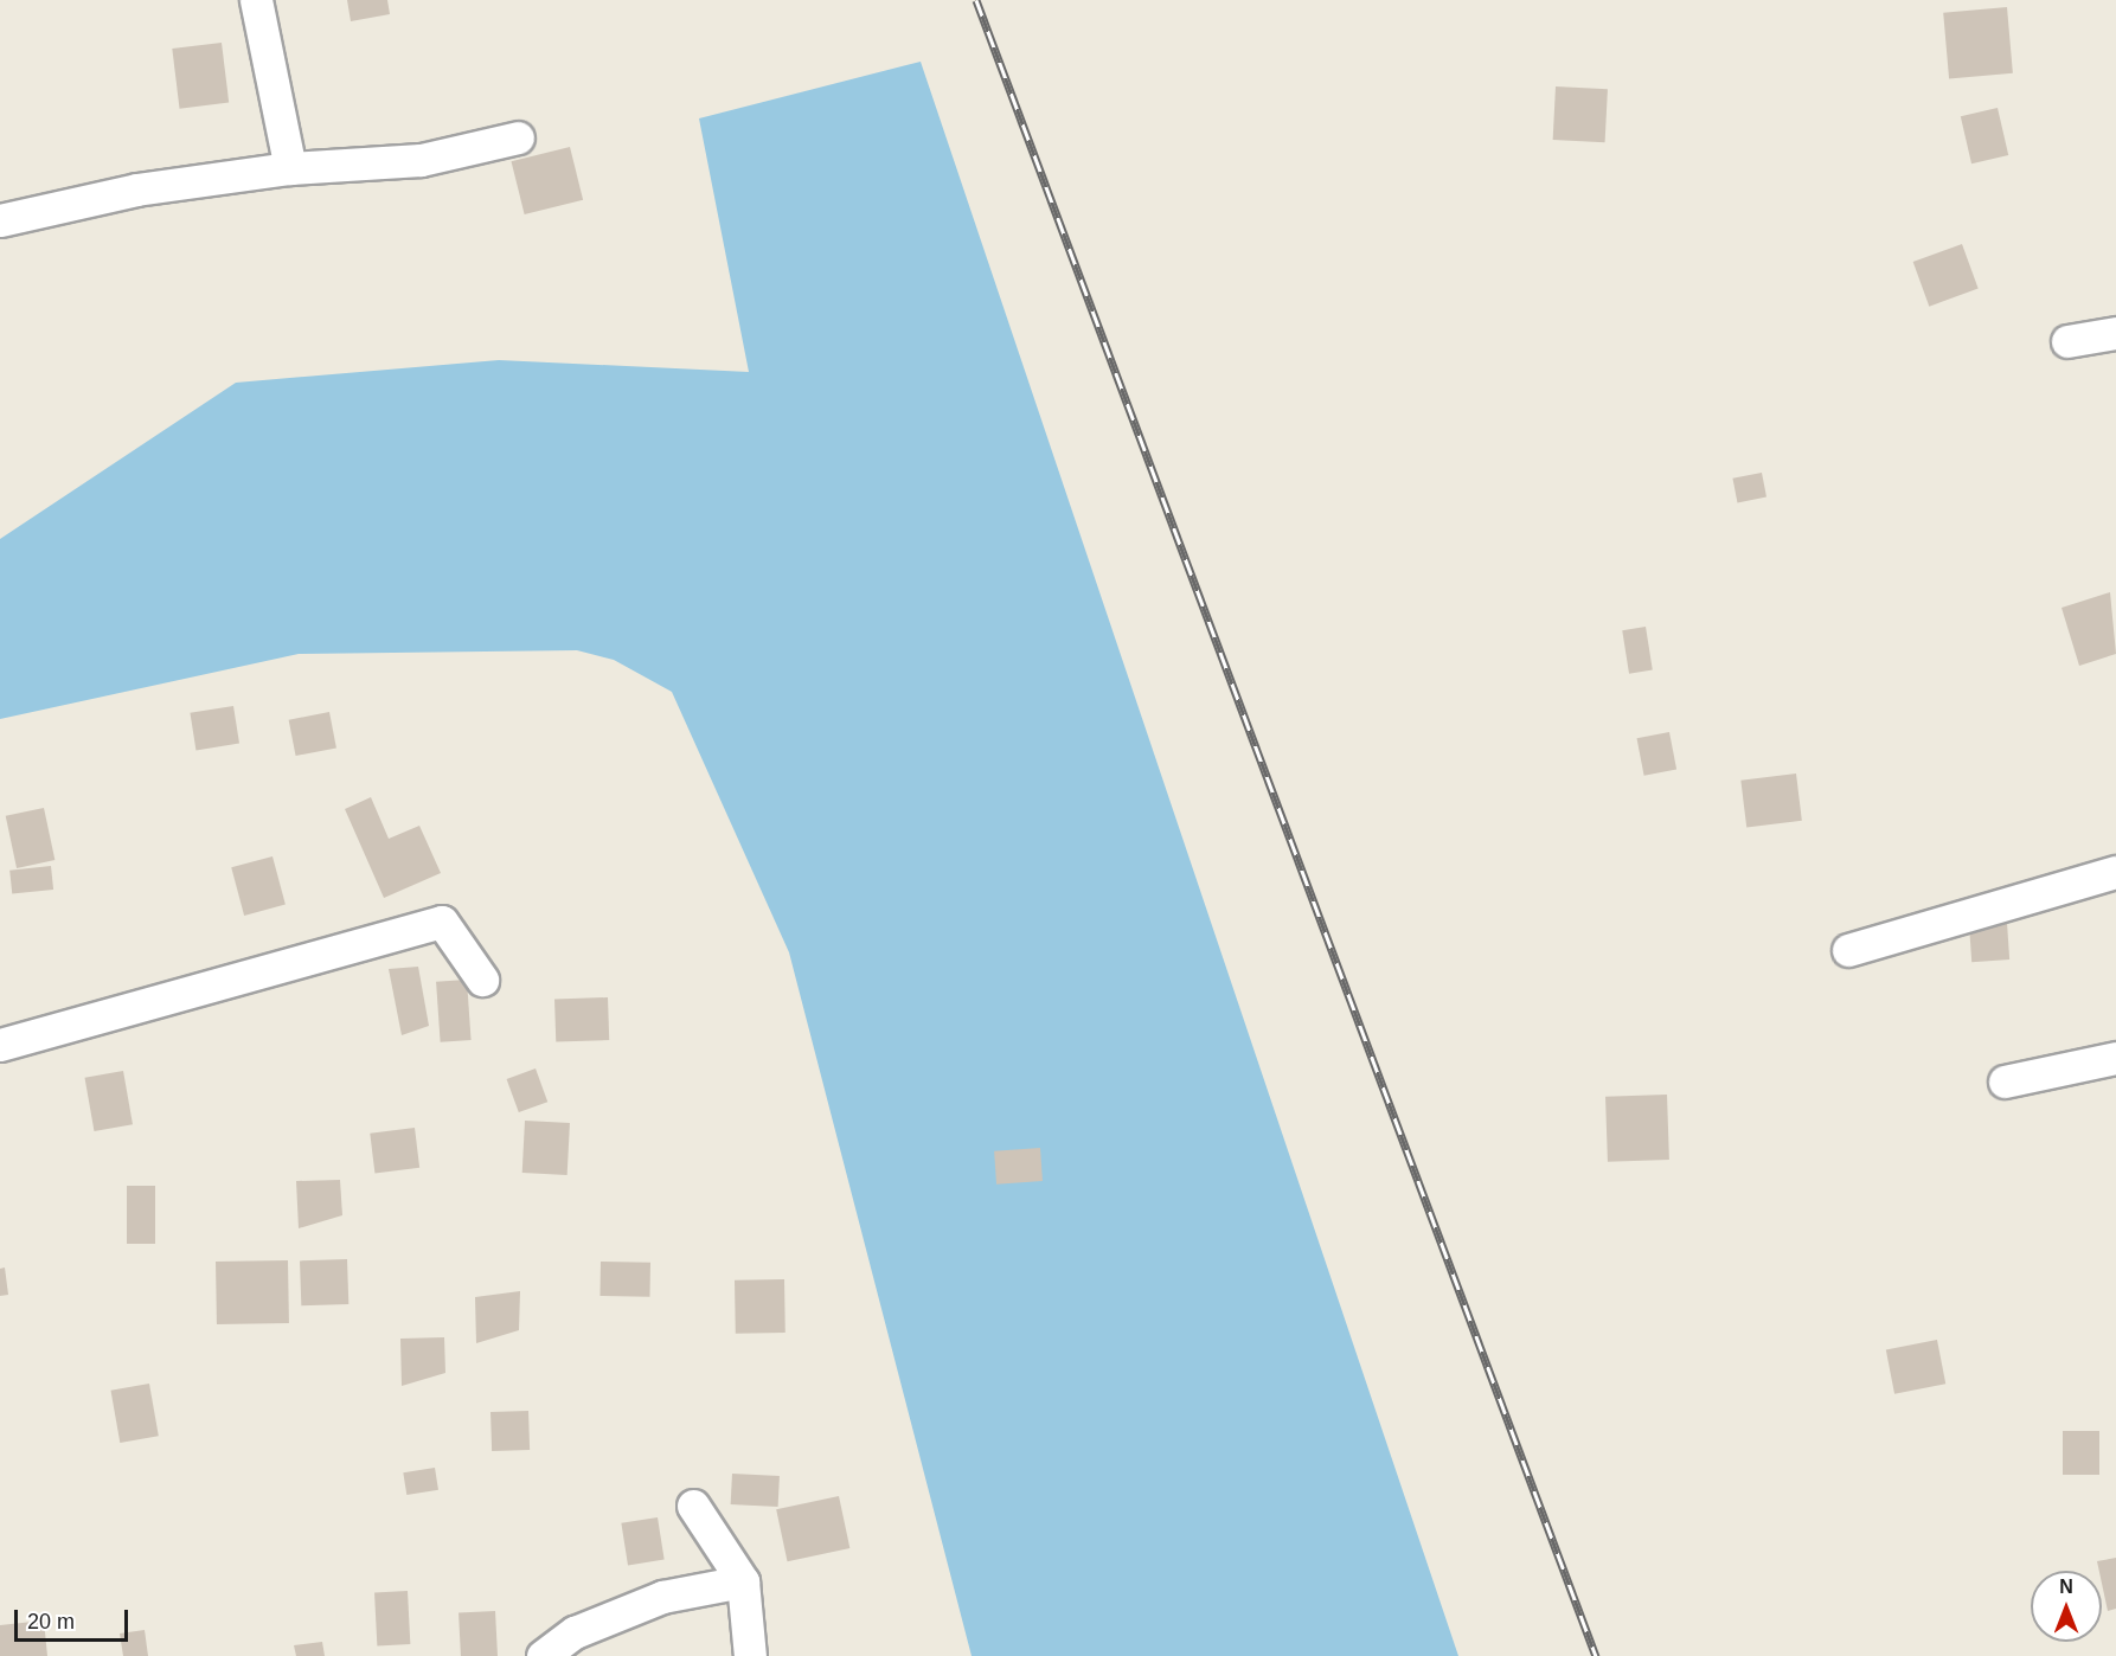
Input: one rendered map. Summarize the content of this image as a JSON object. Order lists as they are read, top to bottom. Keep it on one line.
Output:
{"scale_bar":"20 m","north":"top"}
